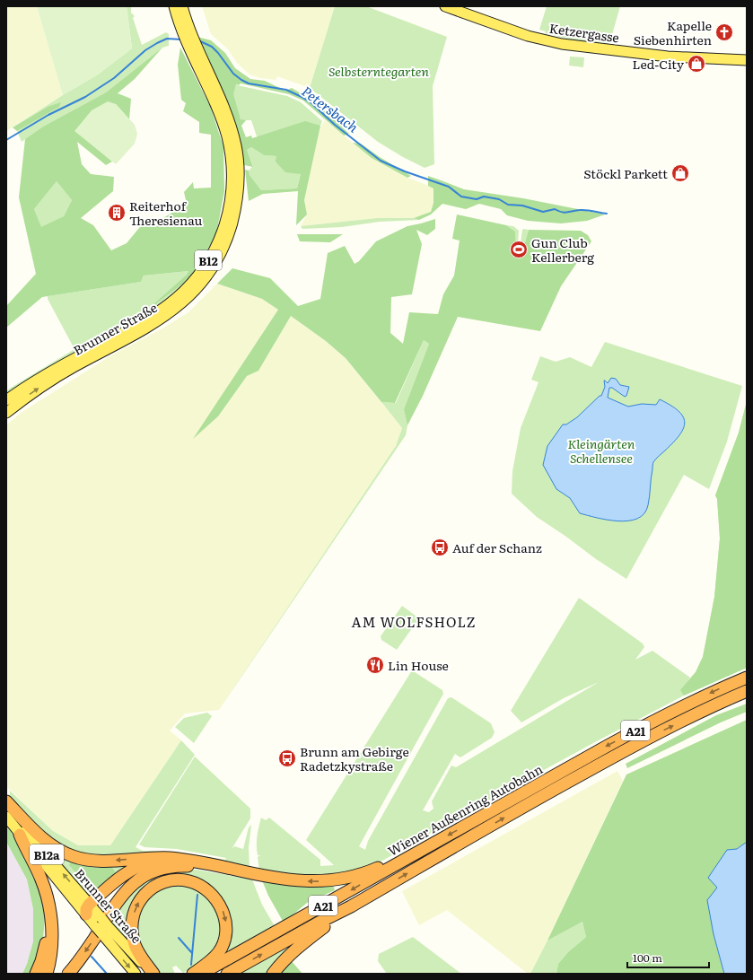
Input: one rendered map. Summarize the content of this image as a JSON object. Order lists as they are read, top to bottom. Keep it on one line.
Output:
{"streets":{"highway":["A21","Wiener Außenring Autobahn"],"main road":["Ketzergasse","B12","Brunner Straße","B12a"]},"districts":["AM WOLFSHOLZ"],"water":["Petersbach"],"parks":["Selbsterntegarten","Kleingärten Schellensee"],"places":{"church":["Kapelle Siebenhirten"],"shop":["Led-City","Stöckl Parkett"],"building":["Reiterhof Theresienau"],"sports":["Gun Club Kellerberg"],"bus stop":["Auf der Schanz","Brunn am Gebirge Radetzkystraße"],"restaurant":["Lin House"]},"scale_bar":"100 m"}
